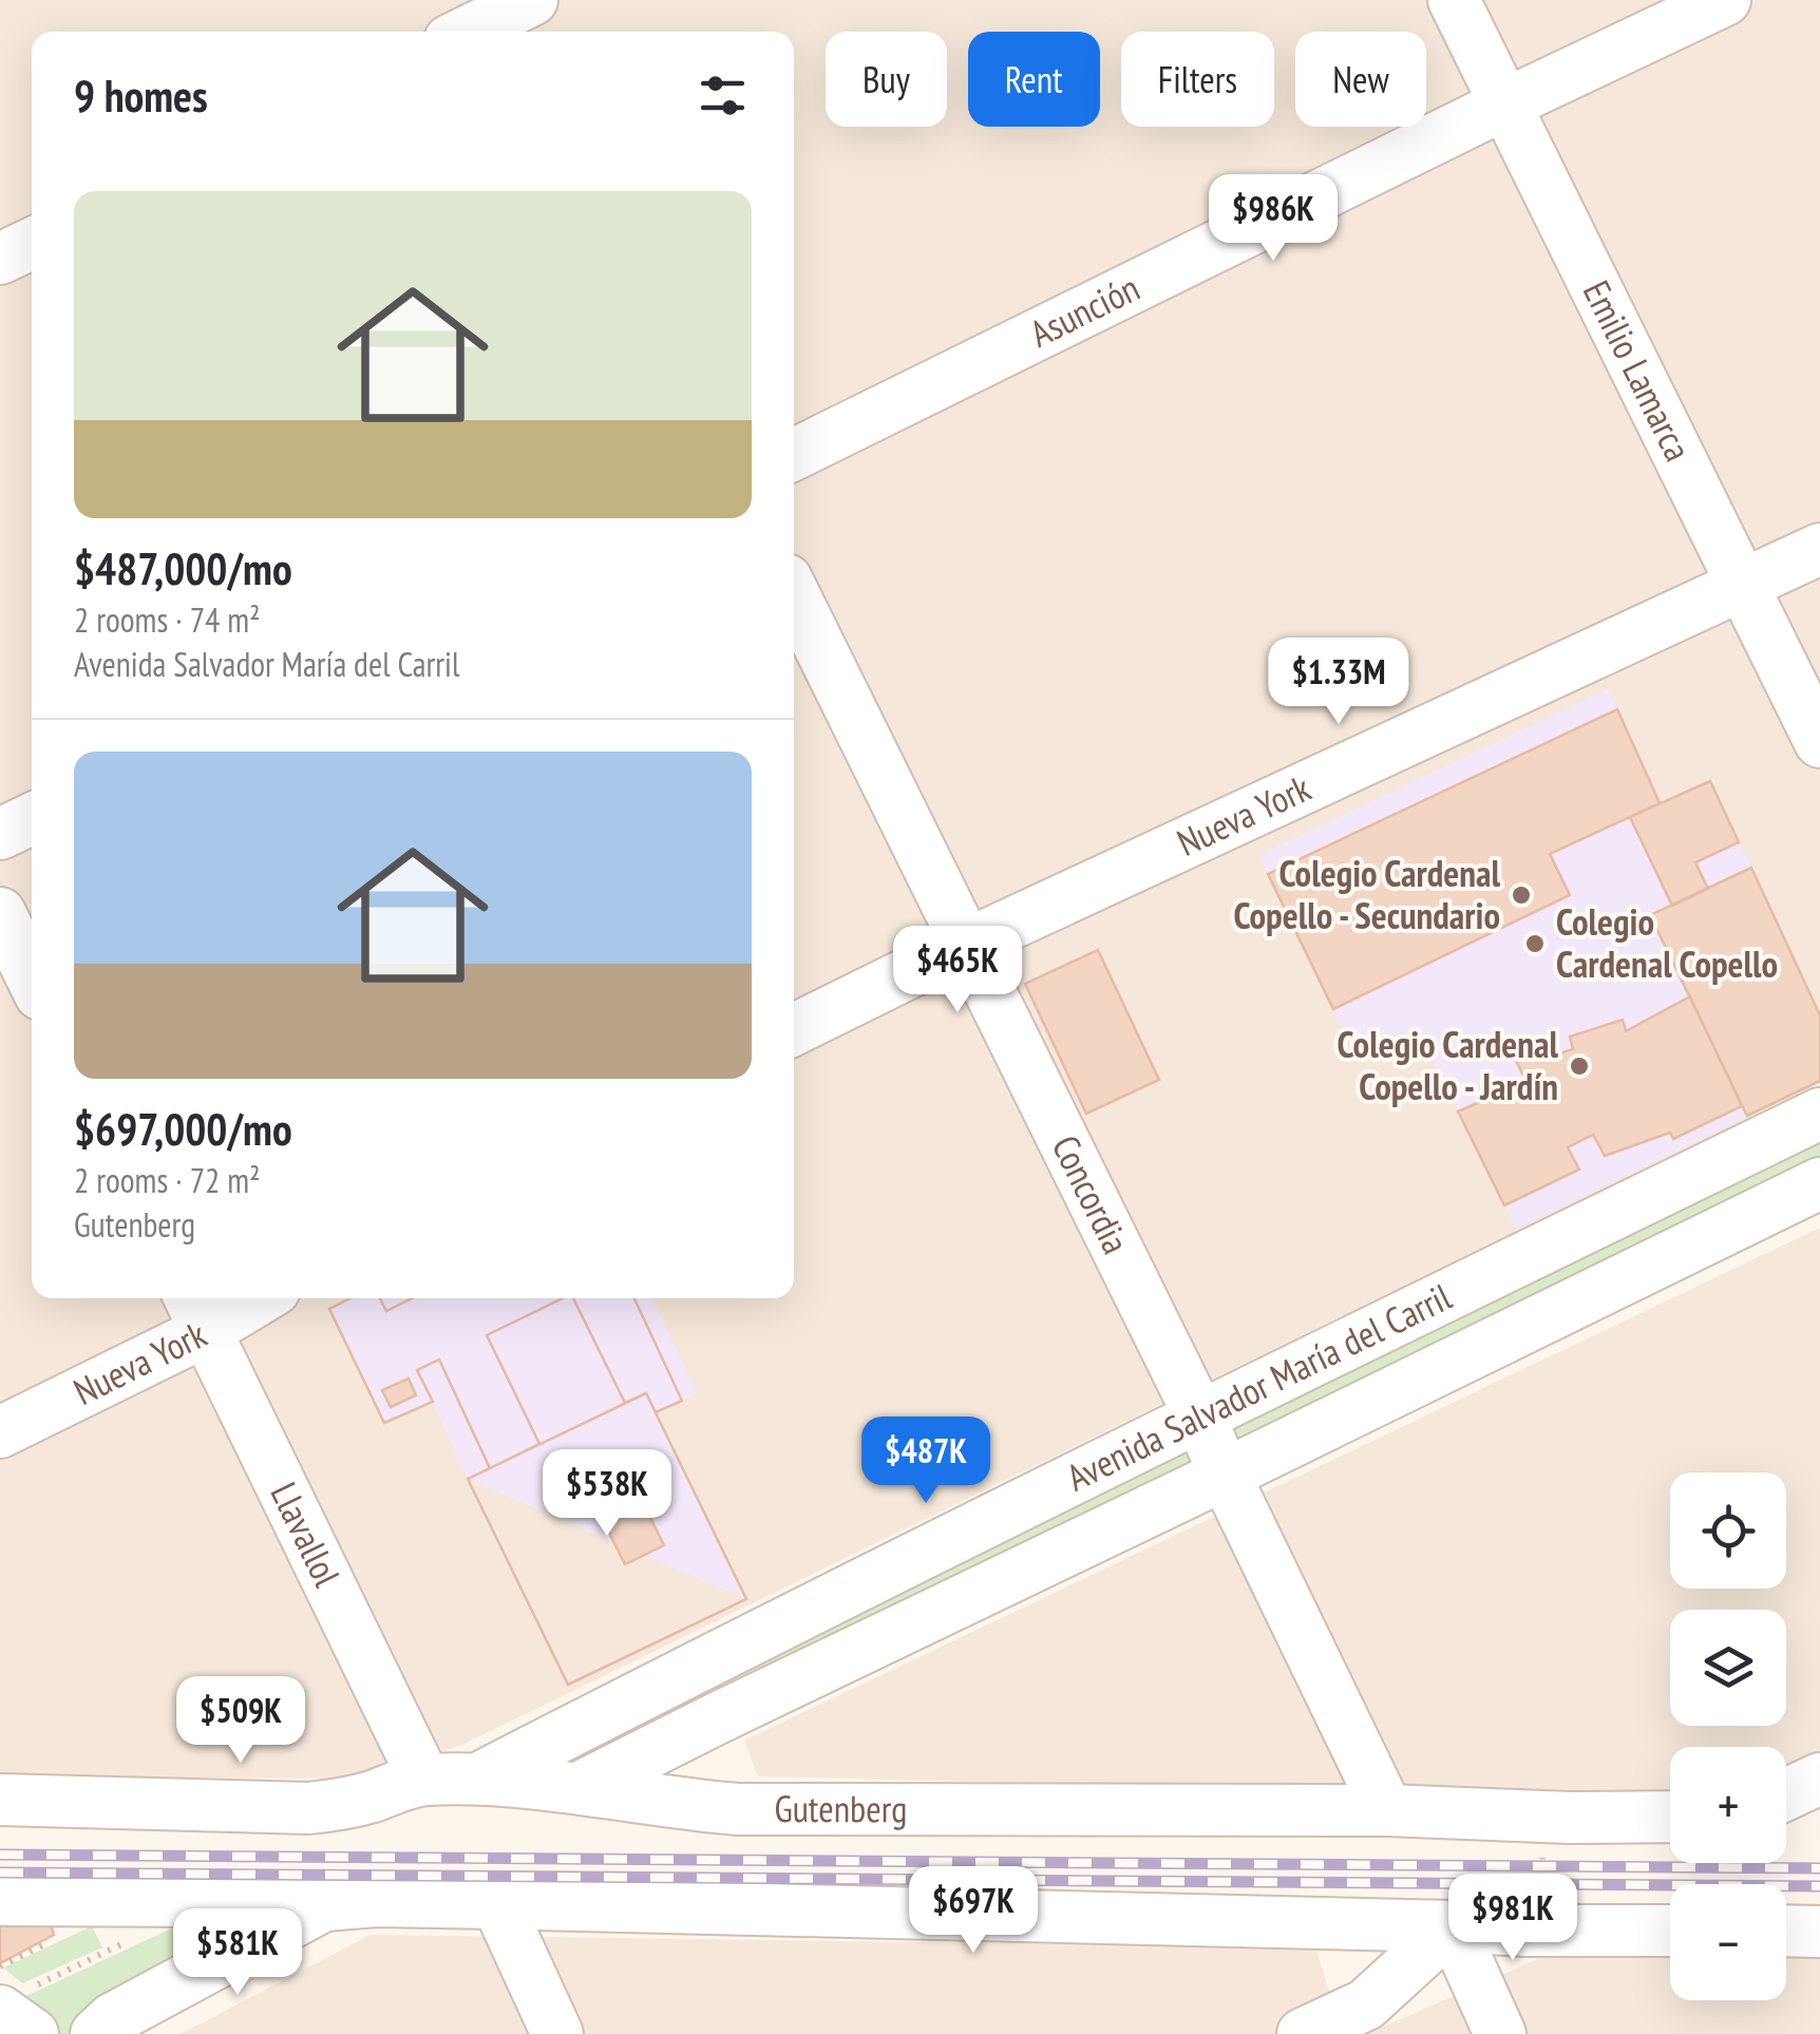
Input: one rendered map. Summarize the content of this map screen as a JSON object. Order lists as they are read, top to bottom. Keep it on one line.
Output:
{"streets":{"street":["Asunción","Emilio Lamarca","Nueva York","Concordia","Avenida Salvador María del Carril","Llavallol","Gutenberg"]},"crossings":[["Asunción","Emilio Lamarca"],["Emilio Lamarca","Nueva York"],["Nueva York","Concordia"],["Nueva York","Llavallol"],["Concordia","Avenida Salvador María del Carril"],["Concordia","Gutenberg"],["Avenida Salvador María del Carril","Gutenberg"],["Llavallol","Gutenberg"]],"places":["Colegio Cardenal Copello - Secundario","Colegio Cardenal Copello","Colegio Cardenal Copello - Jardín"],"page":{"chip":["Buy","Rent","Filters","New"],"heading":"9 homes","list":[{"name":"$487,000/mo","note":"2 rooms · 74 m² · Avenida Salvador María del Carril"},{"name":"$697,000/mo","note":"2 rooms · 72 m² · Gutenberg"}],"price":["$986K","$1.33M","$465K","$487K","$538K","$509K","$697K","$981K","$581K"],"map_buttons":["+","−"]}}
